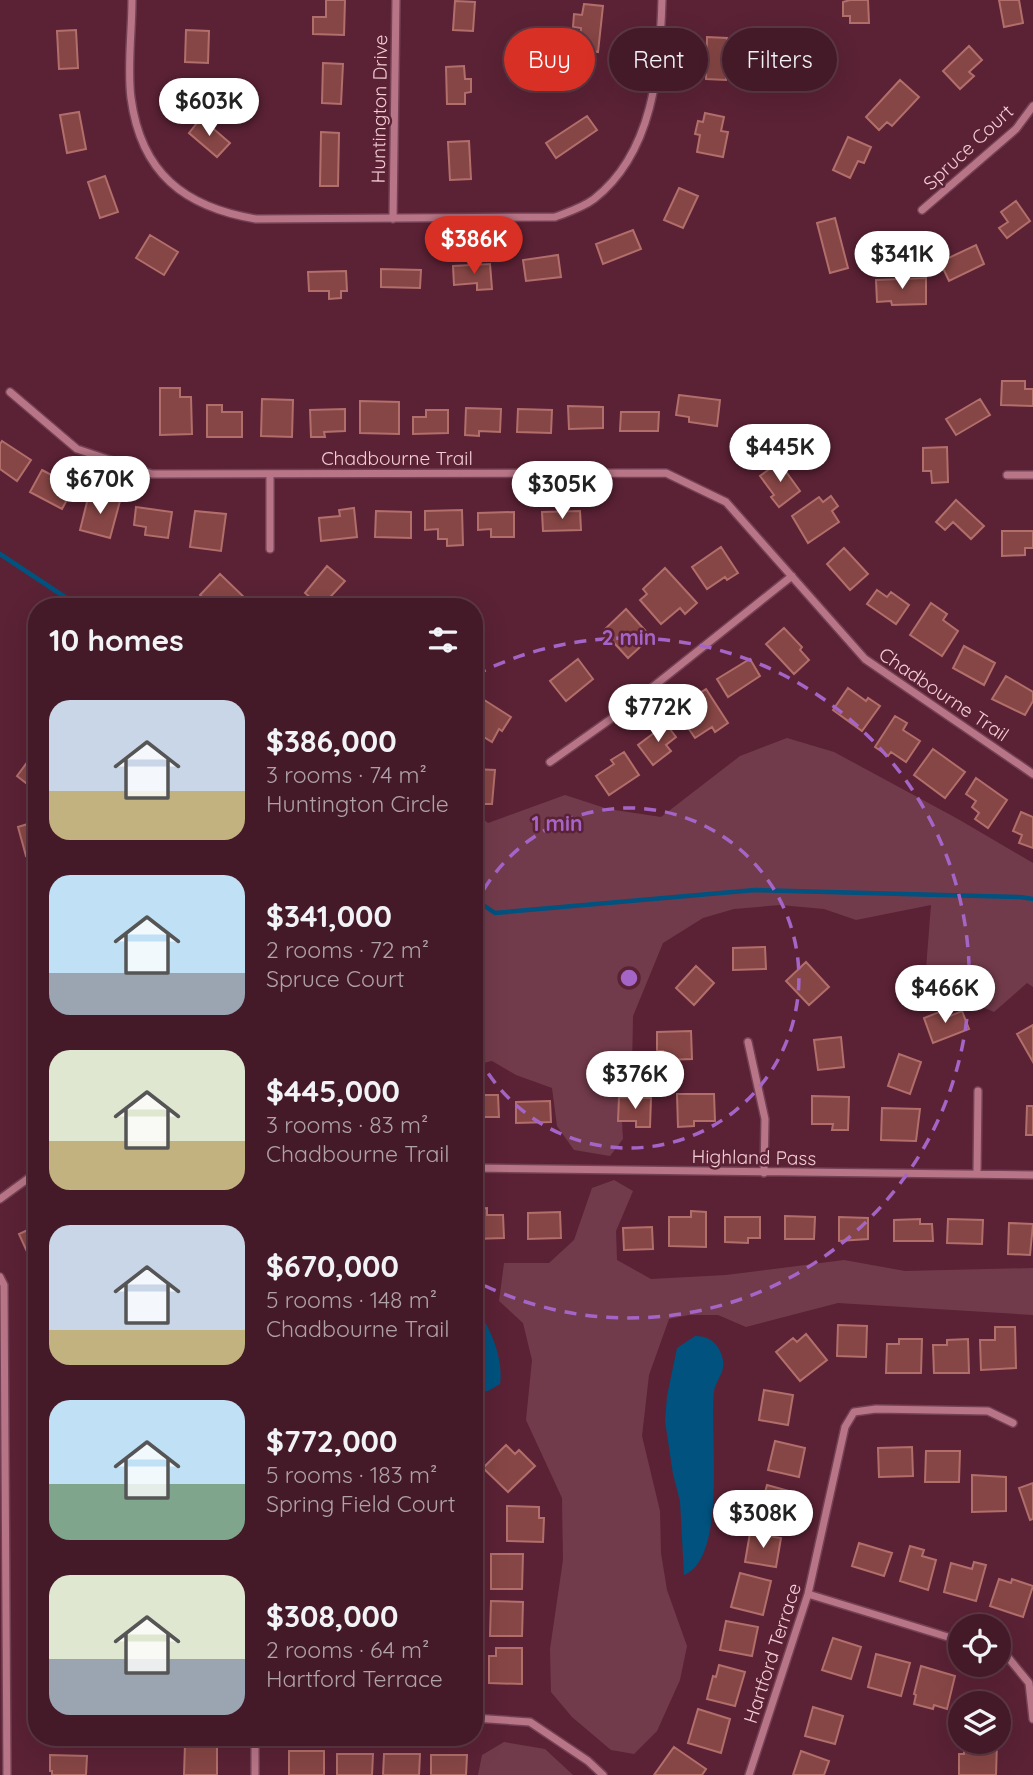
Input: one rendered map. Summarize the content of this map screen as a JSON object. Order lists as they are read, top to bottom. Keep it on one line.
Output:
{"streets":{"street":["Huntington Drive","Spruce Court","Chadbourne Trail","Highland Pass","Hartford Terrace"]},"page":{"chip":["Buy","Rent","Filters"],"price":["$603K","$386K","$341K","$445K","$670K","$305K","$772K","$466K","$376K","$308K"],"heading":"10 homes","list":[{"name":"$386,000","note":"3 rooms · 74 m² · Huntington Circle"},{"name":"$341,000","note":"2 rooms · 72 m² · Spruce Court"},{"name":"$445,000","note":"3 rooms · 83 m² · Chadbourne Trail"},{"name":"$670,000","note":"5 rooms · 148 m² · Chadbourne Trail"},{"name":"$772,000","note":"5 rooms · 183 m² · Spring Field Court"},{"name":"$308,000","note":"2 rooms · 64 m² · Hartford Terrace"}]},"rings":["2 min","1 min"]}
